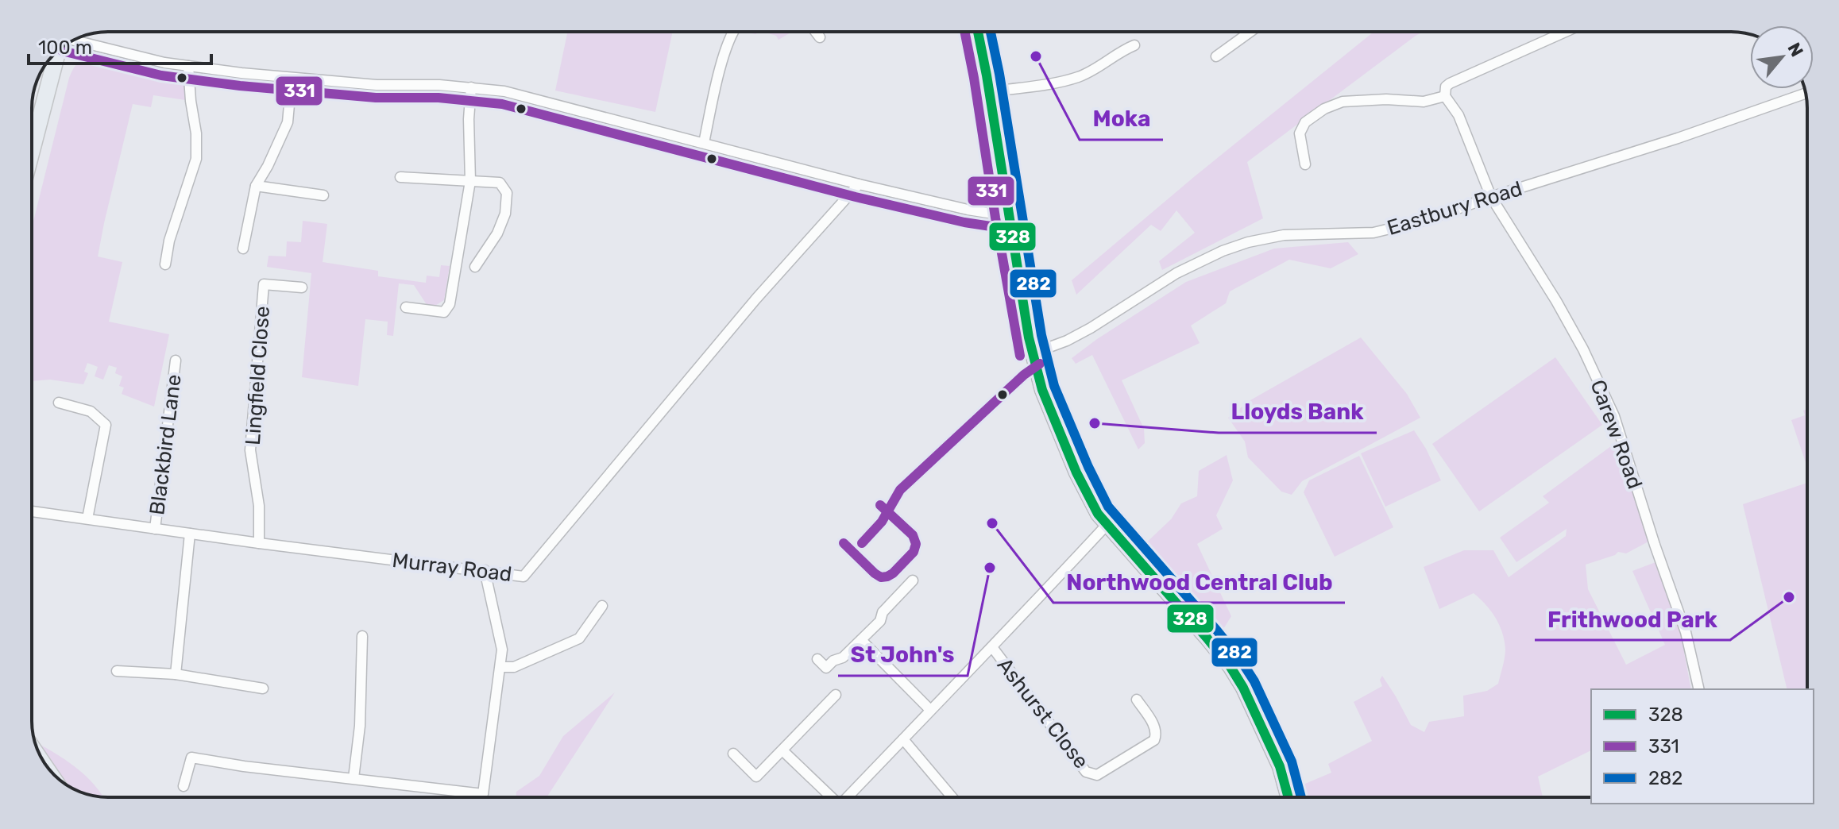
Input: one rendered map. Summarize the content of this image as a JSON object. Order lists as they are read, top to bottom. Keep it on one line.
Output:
{"streets":{"street":["Eastbury Road","Lingfield Close","Carew Road","Blackbird Lane","Murray Road","Ashurst Close"]},"crossings":[["Eastbury Road","Carew Road"],["Lingfield Close","Murray Road"],["Blackbird Lane","Murray Road"]],"places":["Moka","Lloyds Bank","Northwood Central Club","St John's","Frithwood Park"],"lines":["transit line 328","transit line 331","transit line 282"],"legend":["328","331","282"],"scale_bar":"100 m","north":"top right"}
